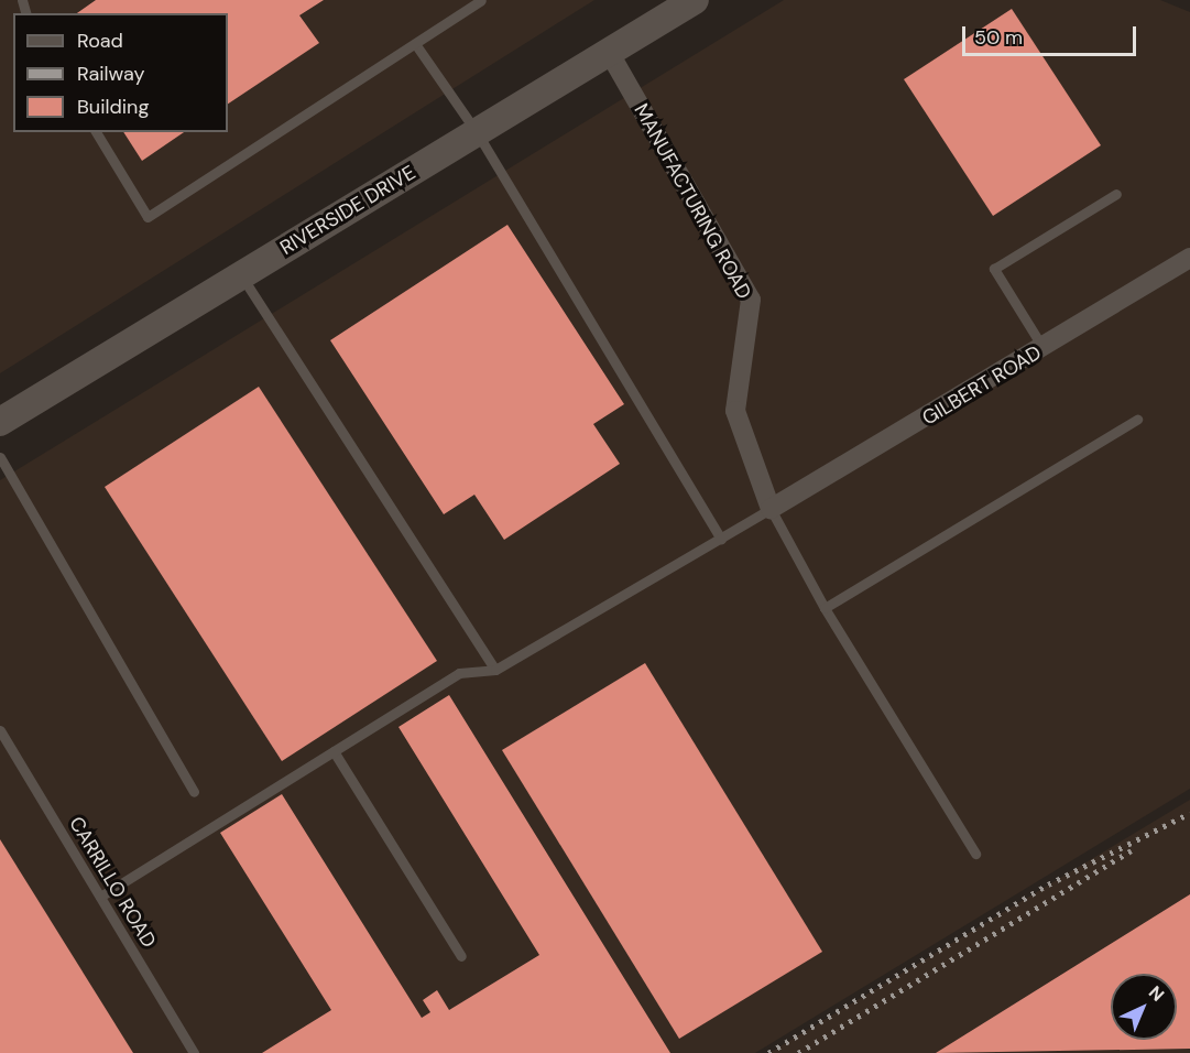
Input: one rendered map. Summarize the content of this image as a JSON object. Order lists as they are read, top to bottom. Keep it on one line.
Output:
{"streets":{"street":["MANUFACTURING ROAD","RIVERSIDE DRIVE","GILBERT ROAD"],"lane":["CARRILLO ROAD"]},"crossings":[["MANUFACTURING ROAD","RIVERSIDE DRIVE"],["MANUFACTURING ROAD","GILBERT ROAD"]],"legend":["Road","Railway","Building"],"scale_bar":"50 m","north":"top right"}
